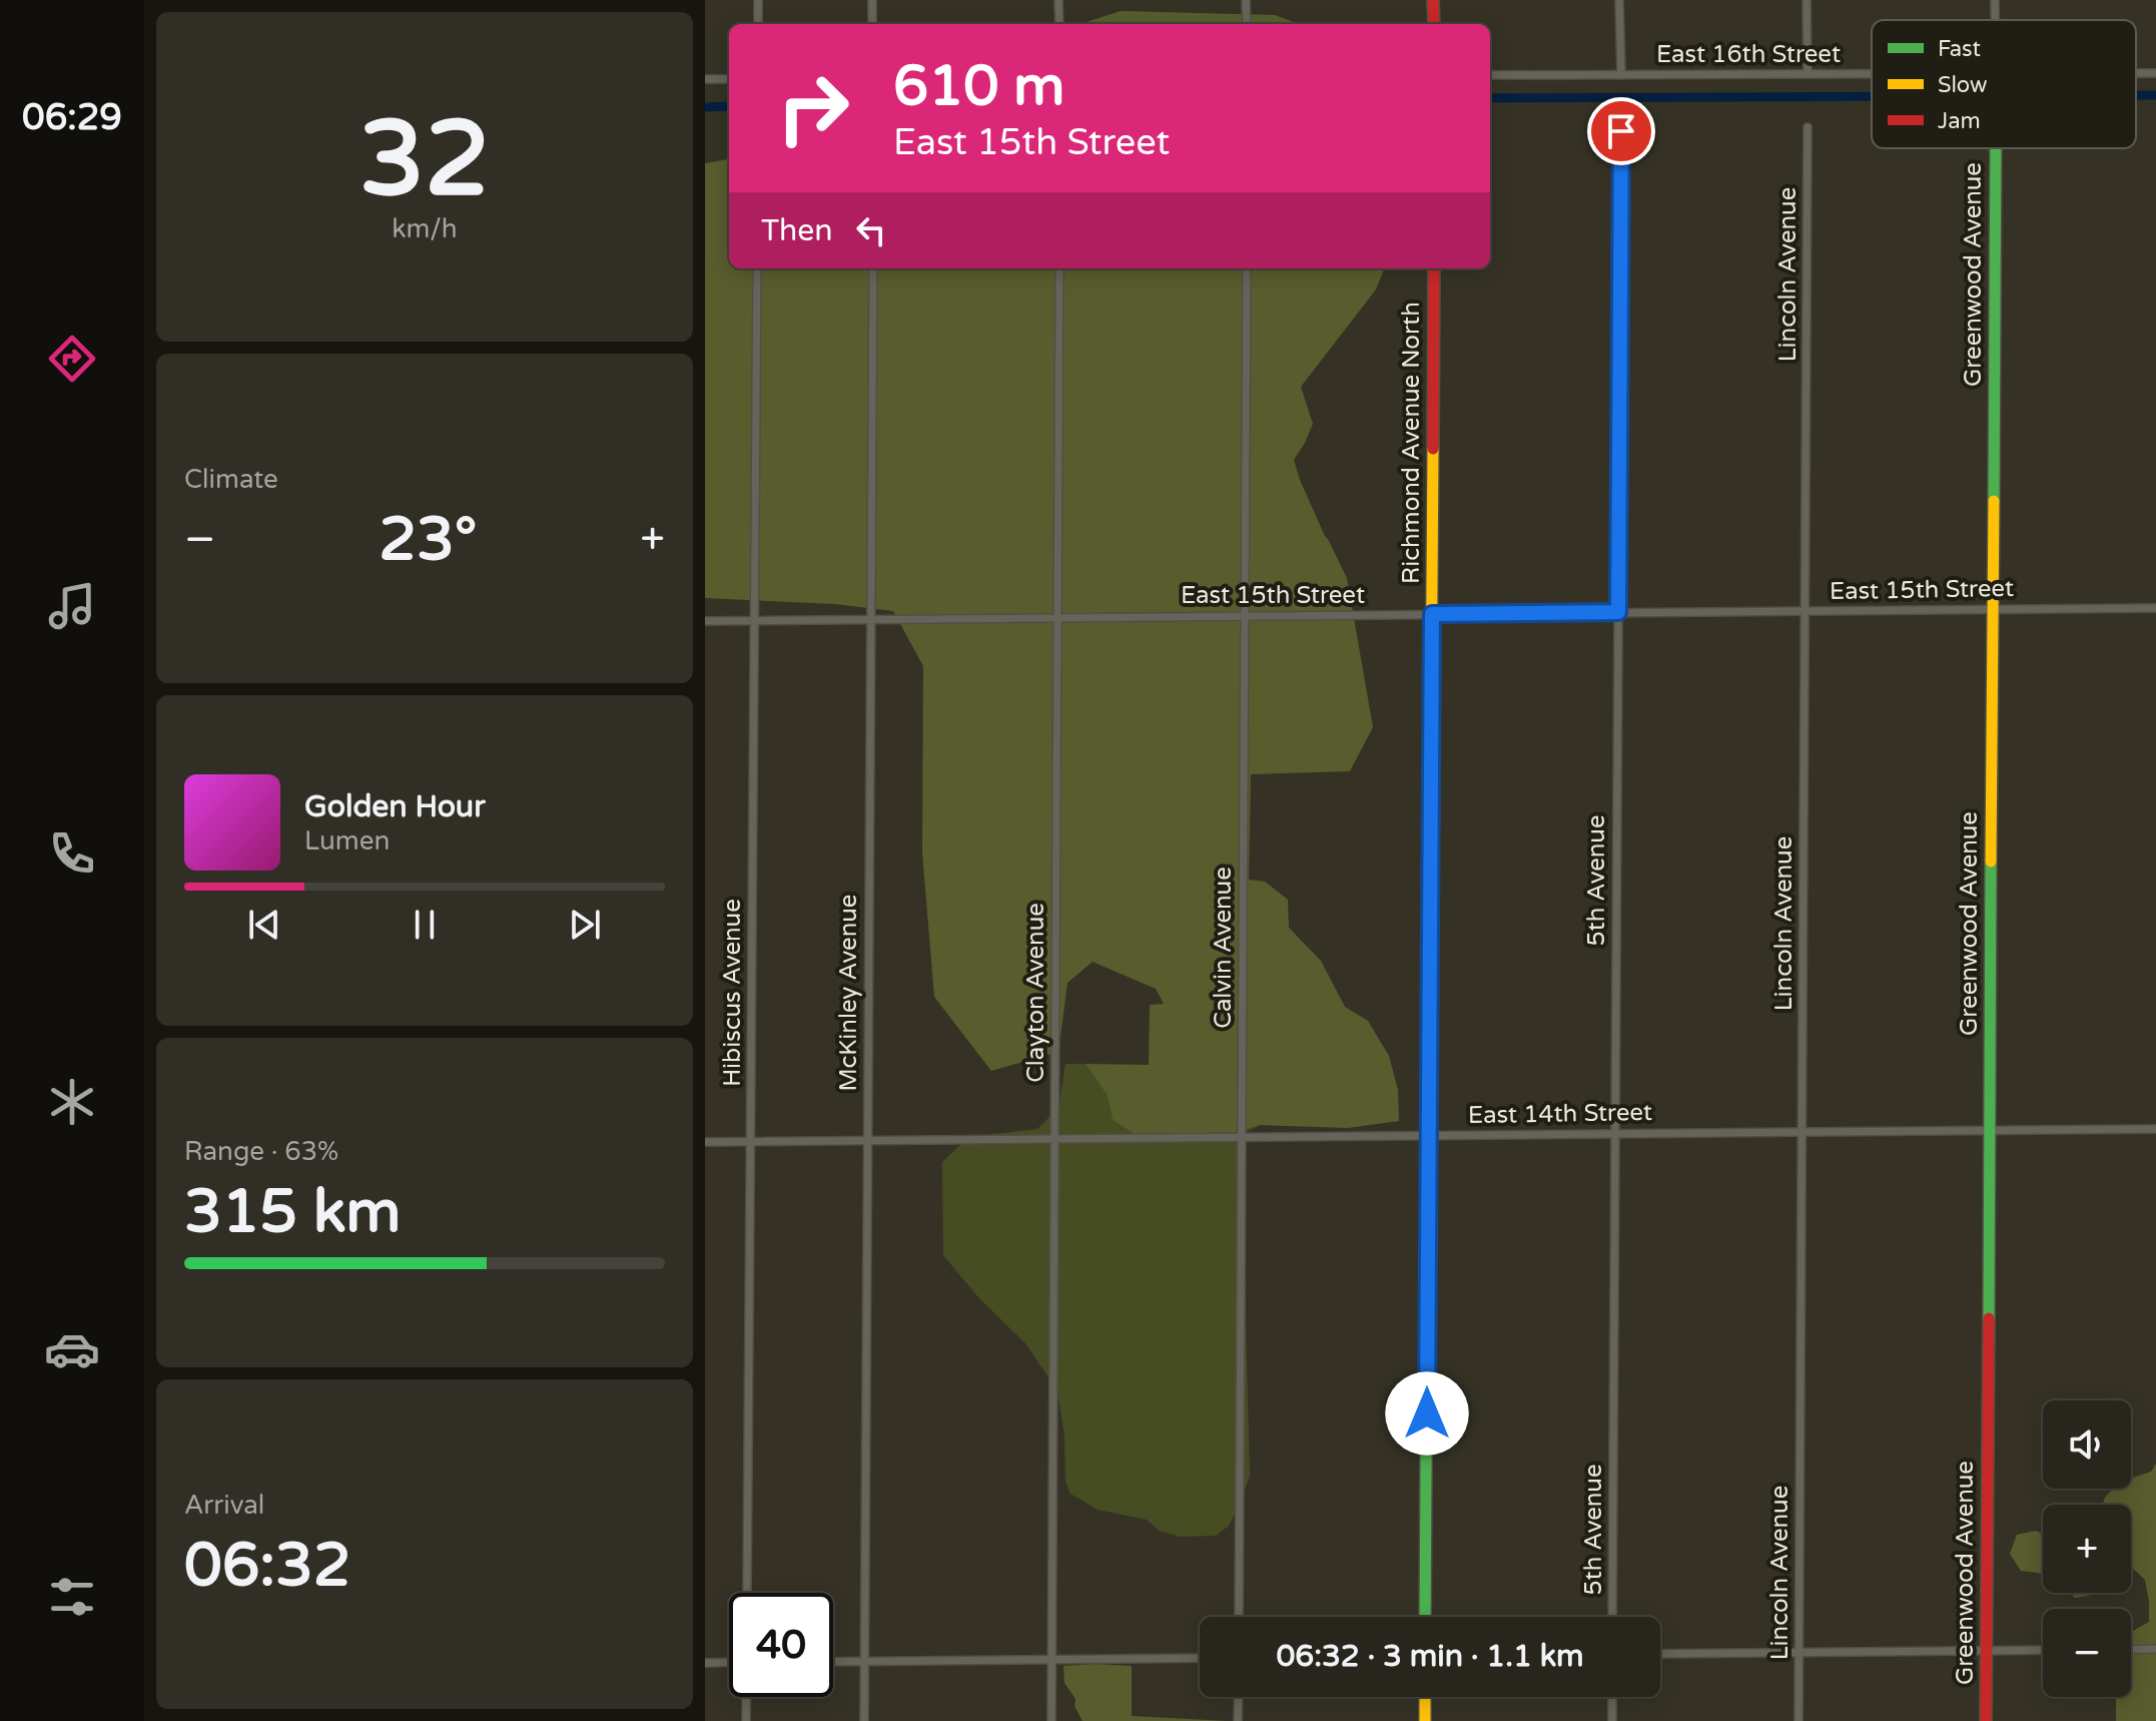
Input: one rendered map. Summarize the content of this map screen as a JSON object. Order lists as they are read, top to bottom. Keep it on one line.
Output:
{"streets":{"street":["East 16th Street","Lincoln Avenue","Greenwood Avenue","Richmond Avenue North","East 15th Street","5th Avenue","Calvin Avenue","Hibiscus Avenue","McKinley Avenue","Clayton Avenue","East 14th Street"]},"crossings":[["Lincoln Avenue","East 15th Street"],["Lincoln Avenue","East 14th Street"],["Greenwood Avenue","East 15th Street"],["Greenwood Avenue","East 14th Street"],["Richmond Avenue North","East 15th Street"],["Richmond Avenue North","East 14th Street"],["East 15th Street","5th Avenue"],["East 15th Street","Calvin Avenue"],["East 15th Street","Hibiscus Avenue"],["East 15th Street","McKinley Avenue"],["East 15th Street","Clayton Avenue"],["5th Avenue","East 14th Street"],["Calvin Avenue","East 14th Street"],["Hibiscus Avenue","East 14th Street"],["McKinley Avenue","East 14th Street"],["Clayton Avenue","East 14th Street"]],"legend":["Fast","Slow","Jam"],"page":{"tabs":"06:29","tile":[["32","km/h"],"Climate",["Range · 63%","315 km"],["Arrival","06:32"]],"turn":["610 m","East 15th Street"],"then":"Then","heat":["−","23°","+"],"song":["Golden Hour","Lumen"],"map_buttons":["+","−"],"limit":"40","trip":"06:32 · 3 min · 1.1 km"}}
